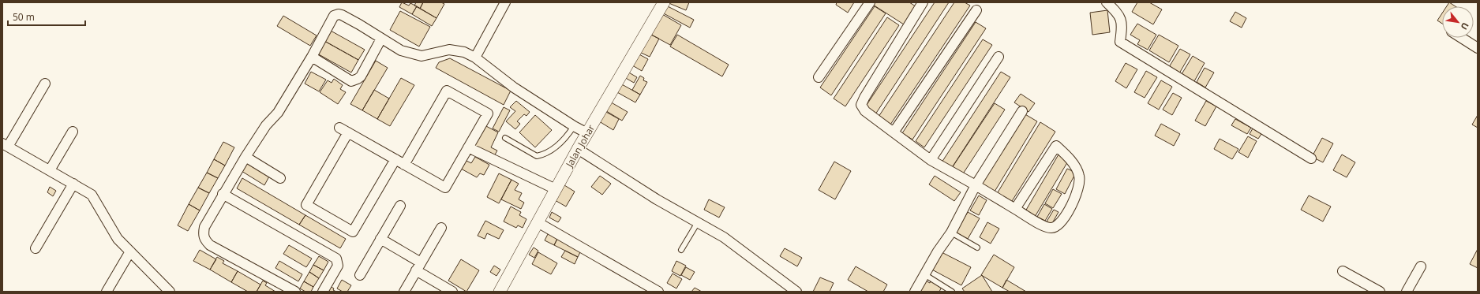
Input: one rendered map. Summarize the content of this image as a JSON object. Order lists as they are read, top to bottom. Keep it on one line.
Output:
{"streets":{"street":["Jalan Johar"]},"scale_bar":"50 m","north":"bottom right"}
